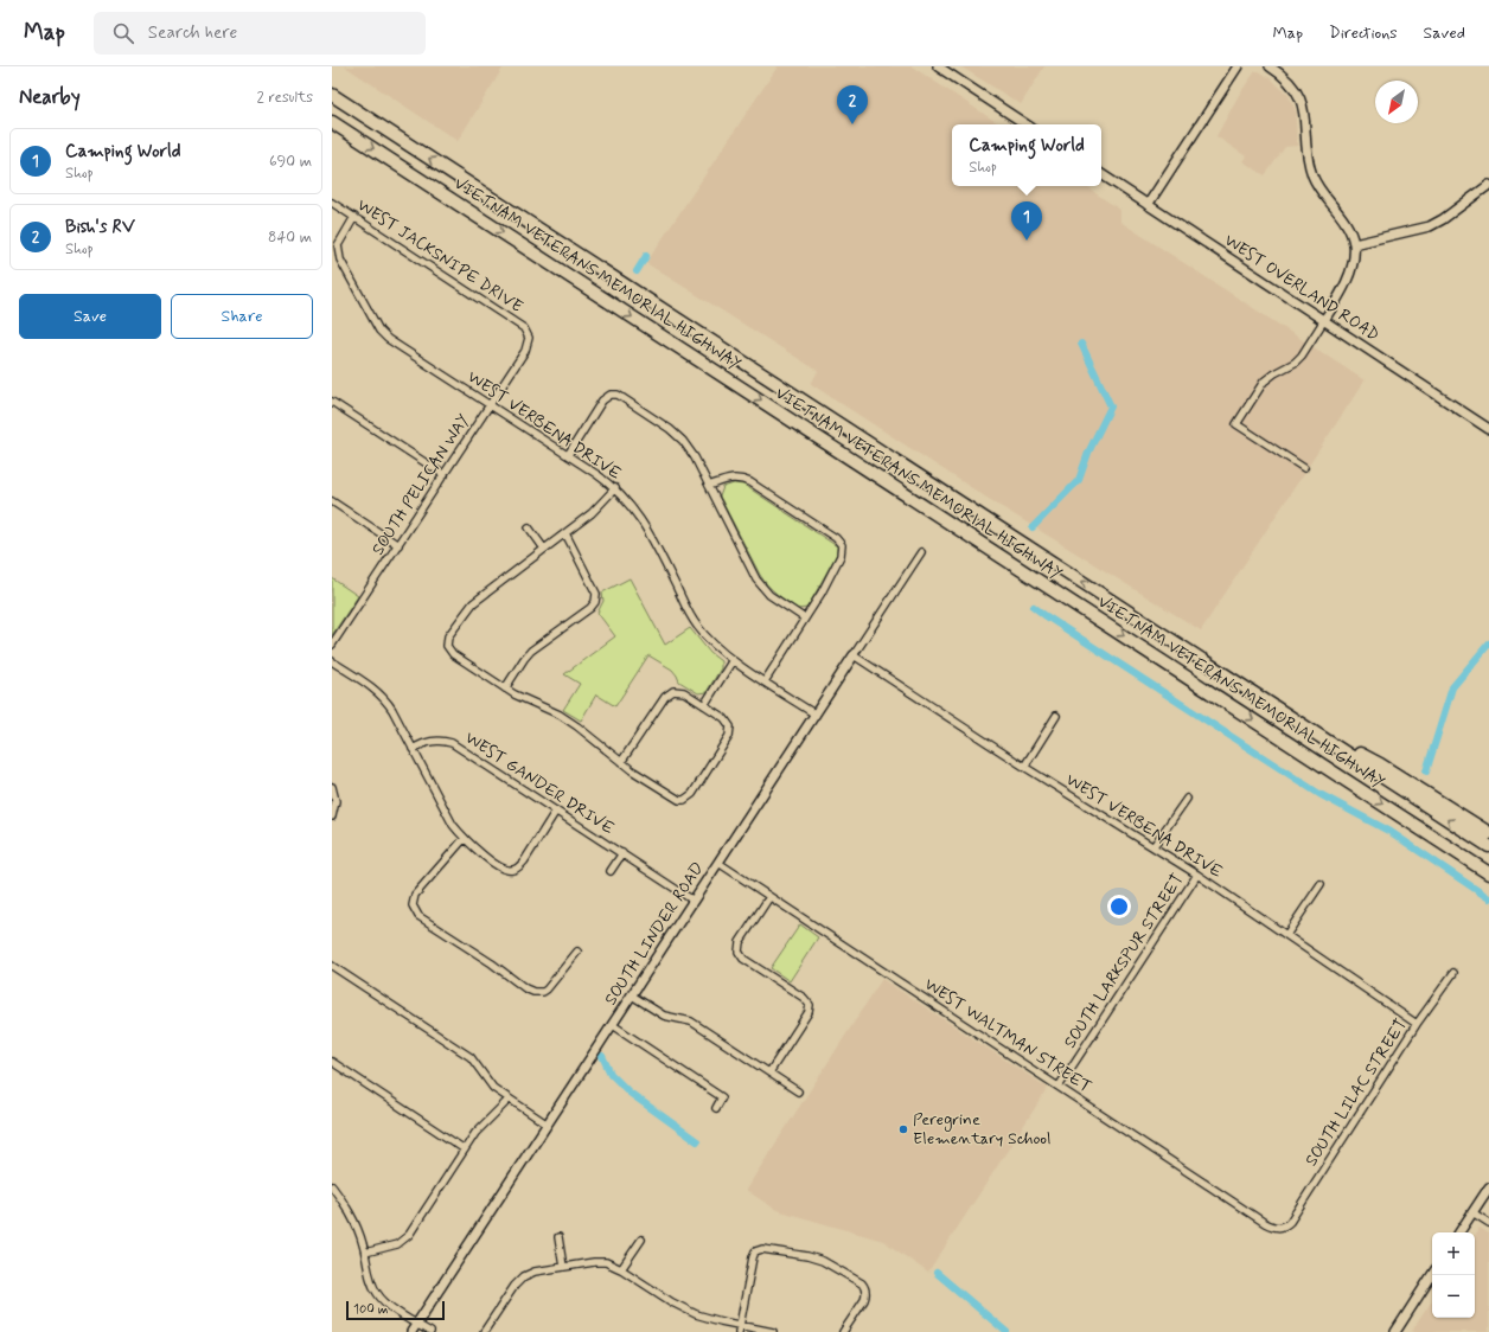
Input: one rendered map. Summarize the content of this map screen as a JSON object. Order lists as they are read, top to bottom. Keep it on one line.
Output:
{"streets":{"highway":["VIETNAM VETERANS MEMORIAL HIGHWAY"],"street":["WEST JACKSNIPE DRIVE","WEST OVERLAND ROAD","WEST VERBENA DRIVE","SOUTH PELICAN WAY","WEST GANDER DRIVE","SOUTH LINDER ROAD","SOUTH LARKSPUR STREET","WEST WALTMAN STREET","SOUTH LILAC STREET"]},"crossings":[["WEST JACKSNIPE DRIVE","WEST VERBENA DRIVE"],["WEST JACKSNIPE DRIVE","SOUTH PELICAN WAY"],["WEST VERBENA DRIVE","SOUTH PELICAN WAY"],["WEST VERBENA DRIVE","SOUTH LINDER ROAD"],["WEST VERBENA DRIVE","SOUTH LARKSPUR STREET"],["WEST VERBENA DRIVE","SOUTH LILAC STREET"],["WEST GANDER DRIVE","SOUTH LINDER ROAD"],["SOUTH LINDER ROAD","WEST WALTMAN STREET"],["SOUTH LARKSPUR STREET","WEST WALTMAN STREET"],["WEST WALTMAN STREET","SOUTH LILAC STREET"]],"places":["Peregrine Elementary School"],"scale_bar":"100 m","north":"bottom left","page":{"header":"Map","search":"Search here","nav":["Map","Directions","Saved"],"heading":["Nearby","2 results"],"pins":["2","1"],"popup":["Camping World","Shop"],"list":[{"mark":"1","name":"Camping World","note":"Shop","value":"690 m"},{"mark":"2","name":"Bish's RV","note":"Shop","value":"840 m"}],"buttons":["Save","Share"],"map_buttons":["+","−"],"scale":"100 m"}}
